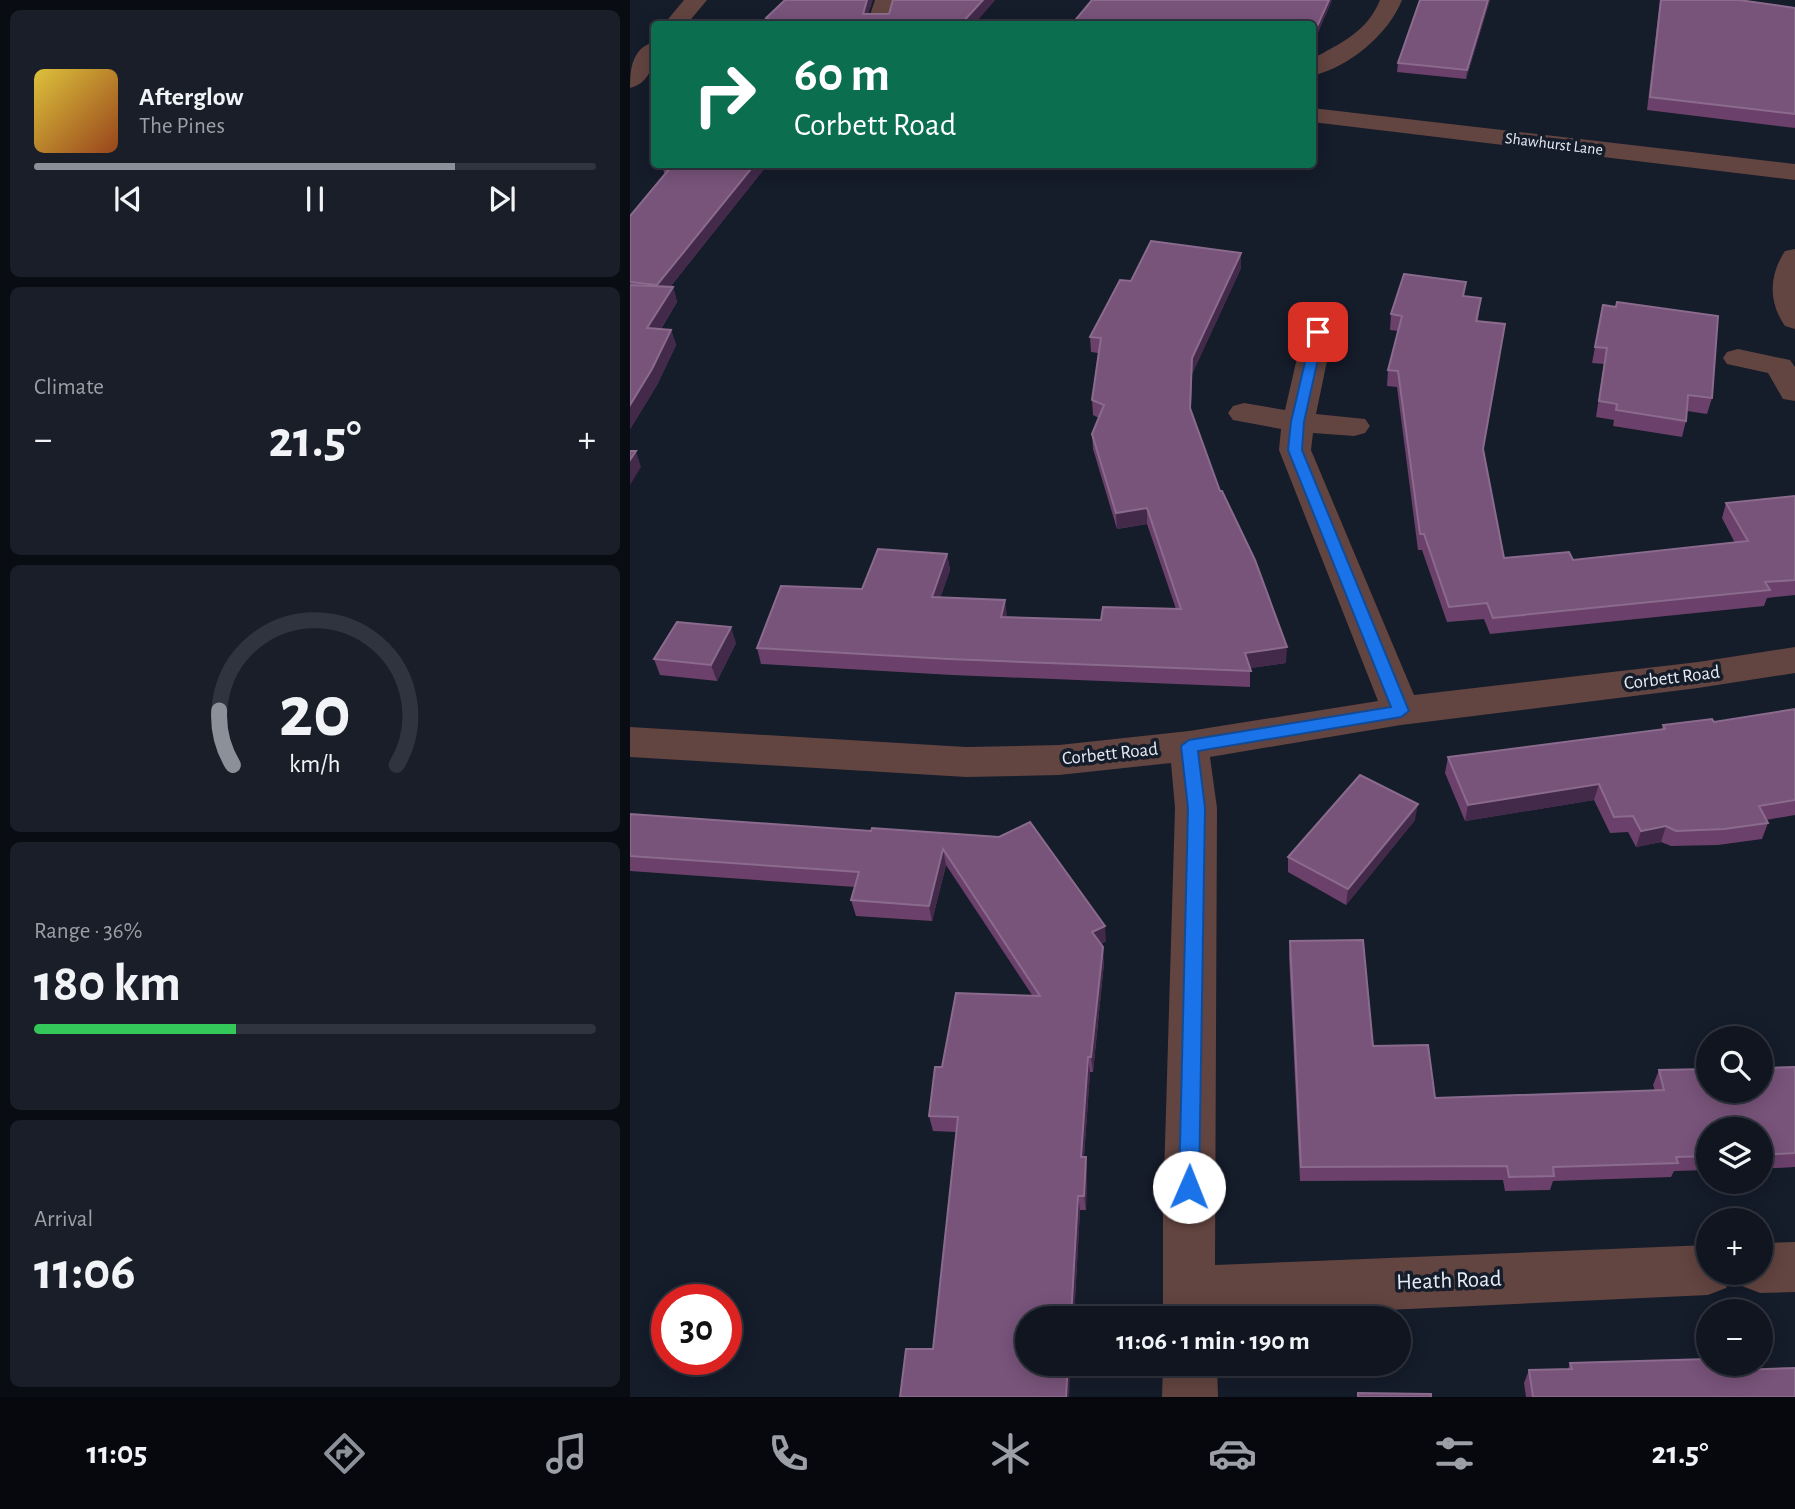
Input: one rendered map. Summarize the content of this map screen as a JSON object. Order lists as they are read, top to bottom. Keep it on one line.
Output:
{"streets":{"street":["Shawhurst Lane","Corbett Road","Heath Road"]},"page":{"turn":["60 m","Corbett Road"],"song":["Afterglow","The Pines"],"tile":["Climate",["Range · 36%","180 km"],["Arrival","11:06"]],"heat":["−","21.5°","+"],"map_buttons":["+","−"],"limit":"30","trip":"11:06 · 1 min · 190 m","tabs":["11:05","21.5°"],"gauge":["20","km/h"]}}
